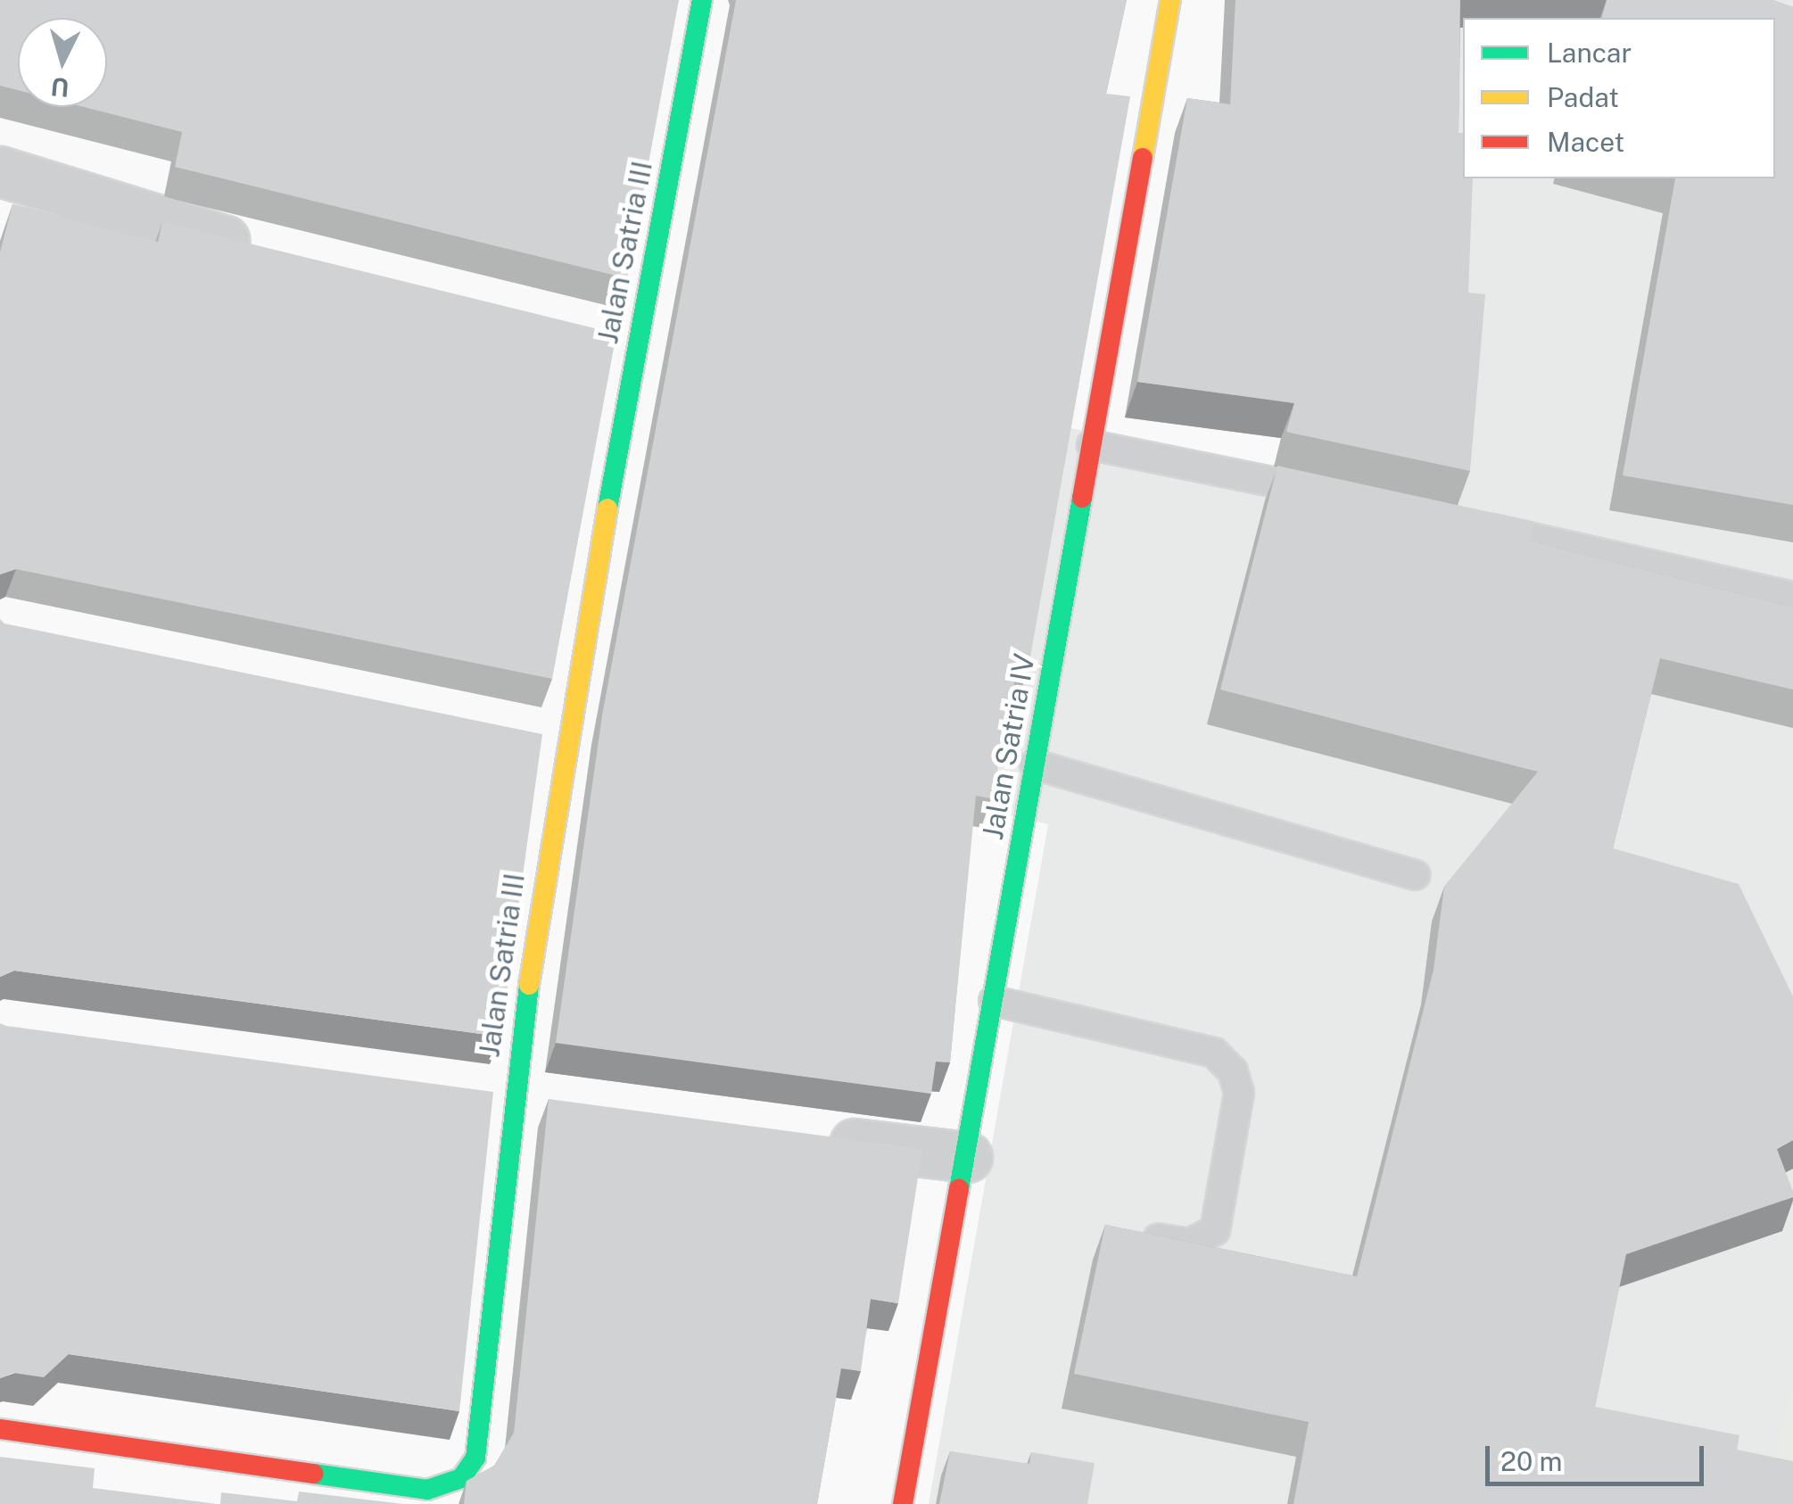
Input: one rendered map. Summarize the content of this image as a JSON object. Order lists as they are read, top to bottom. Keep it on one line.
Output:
{"streets":{"street":["Jalan Satria III","Jalan Satria IV"]},"legend":["Lancar","Padat","Macet"],"scale_bar":"20 m","north":"bottom"}
